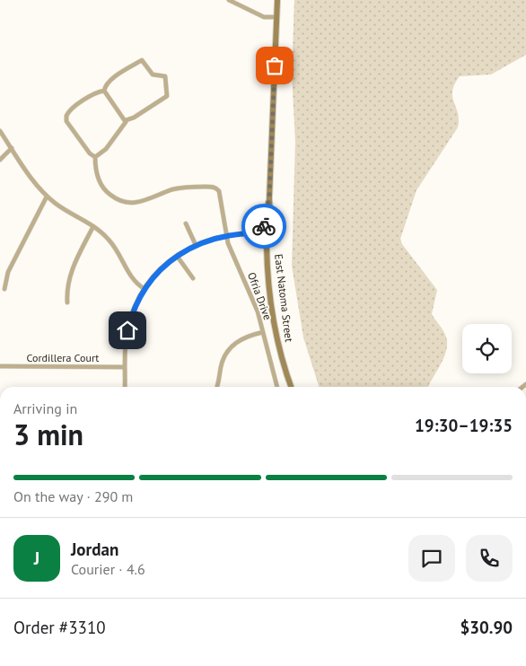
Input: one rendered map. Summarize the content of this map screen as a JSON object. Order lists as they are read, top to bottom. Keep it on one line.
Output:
{"streets":{"main road":["East Natoma Street"],"street":["Ofria Drive","Cordillera Court"]},"page":{"heading":["3 min","Arriving in","19:30–19:35"],"panel":["Jordan","Courier · 4.6","Order #3310","$30.90"],"bar":"On the way · 290 m","round":"J"}}
